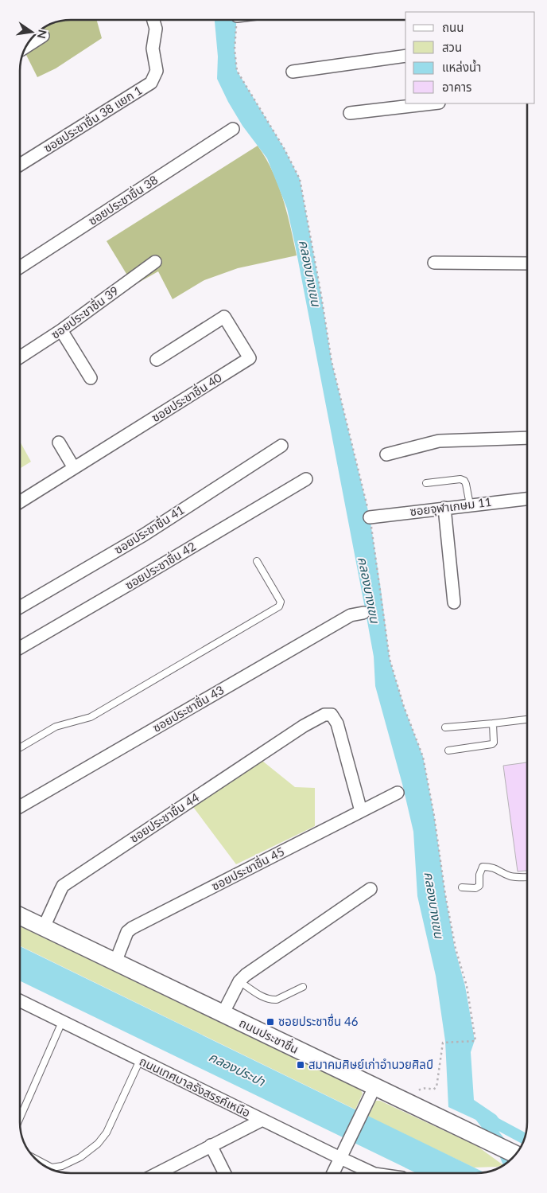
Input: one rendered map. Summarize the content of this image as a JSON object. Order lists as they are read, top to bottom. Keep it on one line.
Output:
{"streets":{"main road":["ถนนประชาชื่น"],"street":["ซอยประชาชื่น 38 แยก 1","ซอยประชาชื่น 38","ซอยประชาชื่น 39","ซอยประชาชื่น 40","ซอยจุฬาเกษม 11","ซอยประชาชื่น 41","ซอยประชาชื่น 42","ซอยประชาชื่น 43","ซอยประชาชื่น 44","ซอยประชาชื่น 45","ถนนเทศบาลรังสรรค์เหนือ"]},"crossings":[["ซอยประชาชื่น 44","ซอยประชาชื่น 45"],["ซอยประชาชื่น 44","ถนนประชาชื่น"],["ซอยประชาชื่น 45","ถนนประชาชื่น"]],"water":["คลองบางเขน","คลองประปา"],"places":{"transit":["ซอยประชาชื่น 46","สมาคมศิษย์เก่าอํานวยศิลป์"]},"legend":["ถนน","สวน","แหล่งน้ำ","อาคาร"],"north":"right"}
